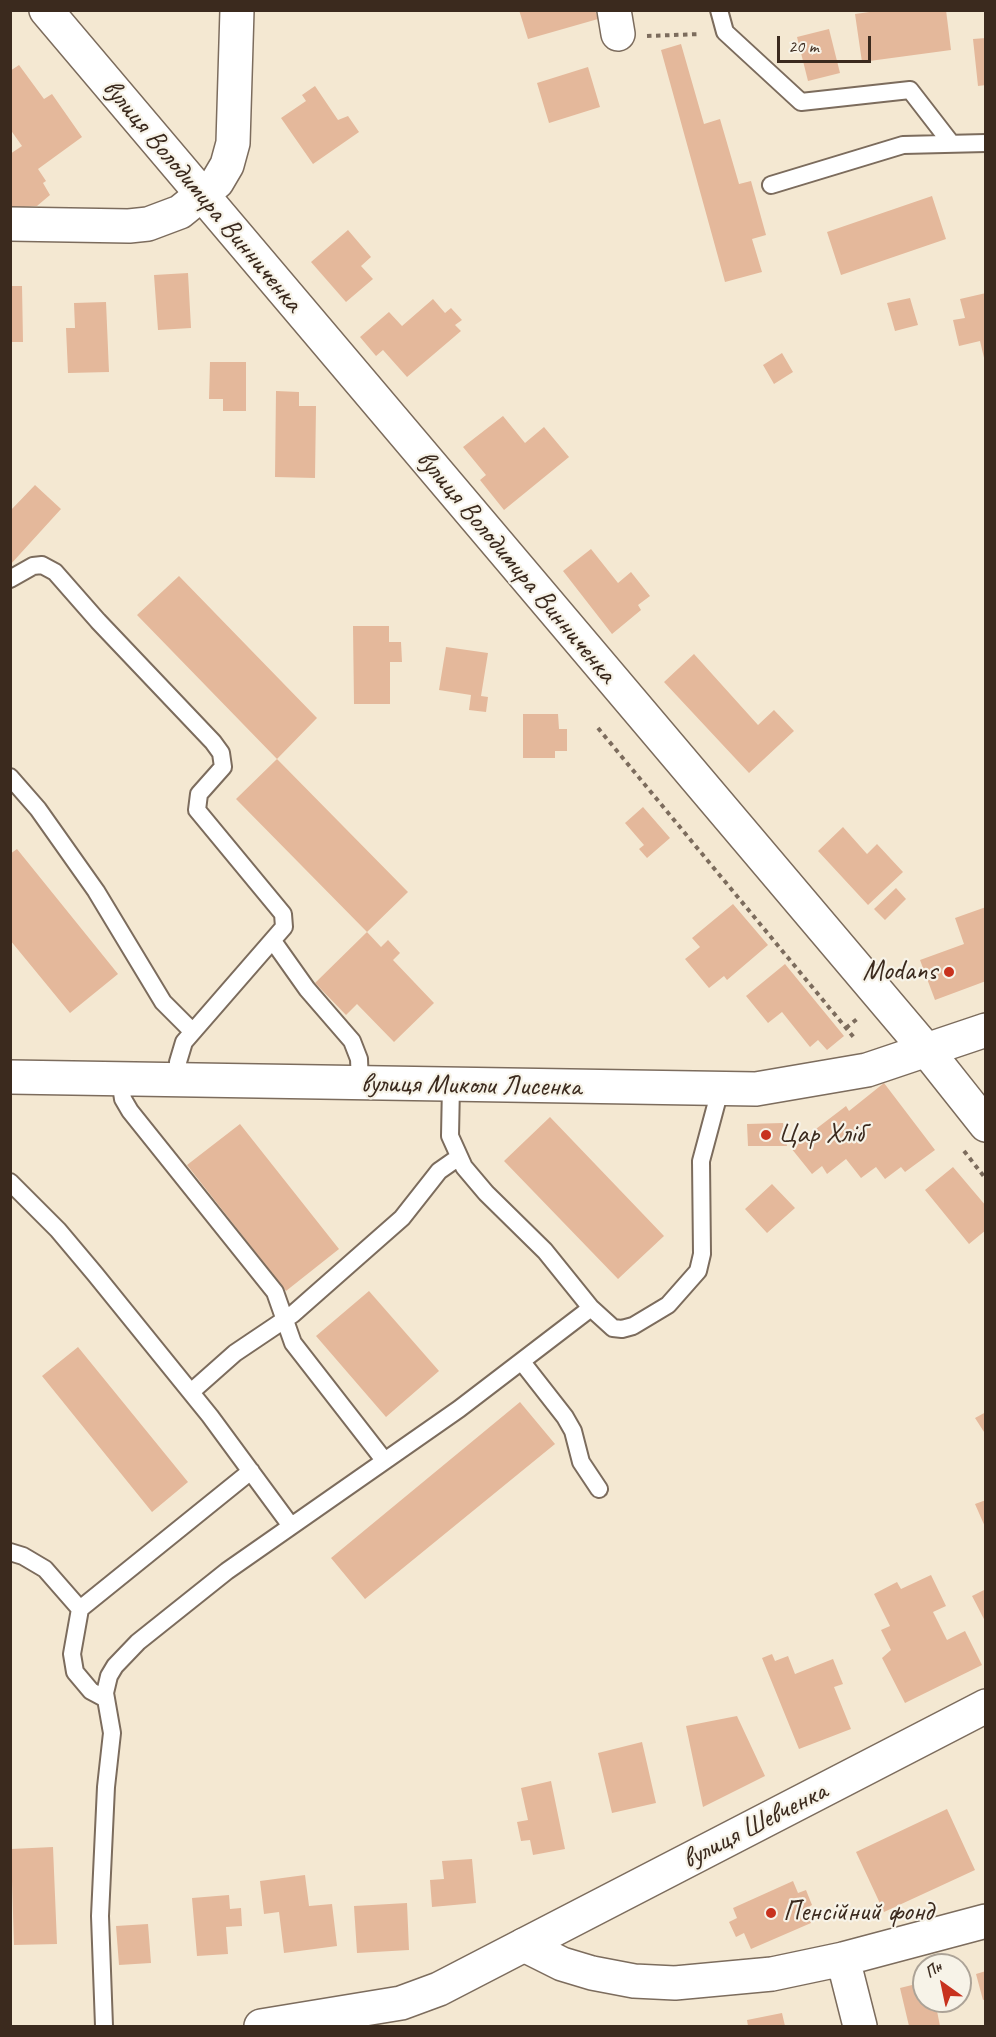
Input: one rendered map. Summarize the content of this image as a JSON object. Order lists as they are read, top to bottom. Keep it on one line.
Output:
{"streets":{"street":["вулиця Володимира Винниченка","вулиця Миколи Лисенка","вулиця Шевченка"]},"crossings":[["вулиця Володимира Винниченка","вулиця Миколи Лисенка"]],"places":["Modans","Цар Хліб","Пенсійний фонд"],"scale_bar":"20 m","north":"top left"}
